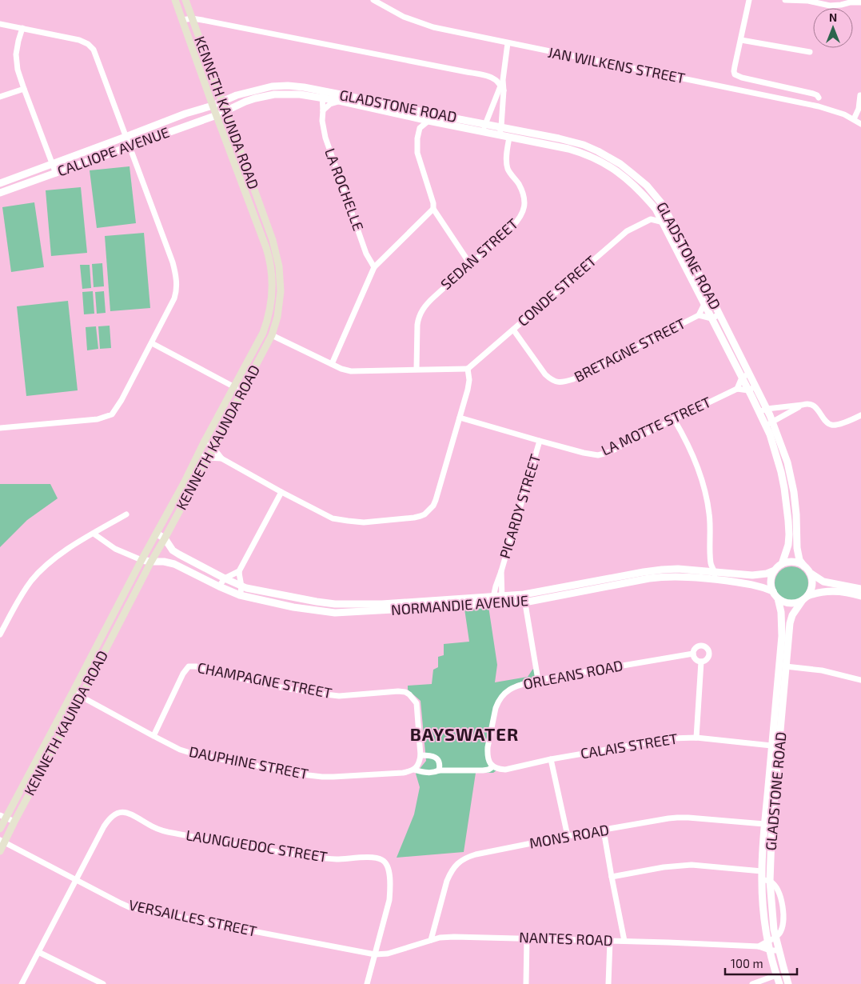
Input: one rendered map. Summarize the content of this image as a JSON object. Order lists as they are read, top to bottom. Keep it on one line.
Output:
{"streets":{"main road":["KENNETH KAUNDA ROAD"],"street":["JAN WILKENS STREET","GLADSTONE ROAD","CALLIOPE AVENUE","LA ROCHELLE","SEDAN STREET","CONDE STREET","BRETAGNE STREET","LA MOTTE STREET","PICARDY STREET","NORMANDIE AVENUE","ORLEANS ROAD","CHAMPAGNE STREET","CALAIS STREET","DAUPHINE STREET","MONS ROAD","LAUNGUEDOC STREET","VERSAILLES STREET","NANTES ROAD"]},"crossings":[["GLADSTONE ROAD","KENNETH KAUNDA ROAD"],["GLADSTONE ROAD","CALLIOPE AVENUE"],["GLADSTONE ROAD","LA ROCHELLE"],["GLADSTONE ROAD","SEDAN STREET"],["GLADSTONE ROAD","BRETAGNE STREET"],["GLADSTONE ROAD","NORMANDIE AVENUE"],["GLADSTONE ROAD","CALAIS STREET"],["GLADSTONE ROAD","MONS ROAD"],["GLADSTONE ROAD","NANTES ROAD"],["KENNETH KAUNDA ROAD","CALLIOPE AVENUE"],["KENNETH KAUNDA ROAD","NORMANDIE AVENUE"],["KENNETH KAUNDA ROAD","DAUPHINE STREET"],["KENNETH KAUNDA ROAD","VERSAILLES STREET"],["CONDE STREET","BRETAGNE STREET"],["LA MOTTE STREET","PICARDY STREET"],["PICARDY STREET","NORMANDIE AVENUE"],["ORLEANS ROAD","CALAIS STREET"],["CHAMPAGNE STREET","CALAIS STREET"],["CHAMPAGNE STREET","DAUPHINE STREET"],["CALAIS STREET","DAUPHINE STREET"],["MONS ROAD","NANTES ROAD"],["LAUNGUEDOC STREET","VERSAILLES STREET"],["LAUNGUEDOC STREET","NANTES ROAD"],["VERSAILLES STREET","NANTES ROAD"]],"districts":["BAYSWATER"],"scale_bar":"100 m","north":"top"}
